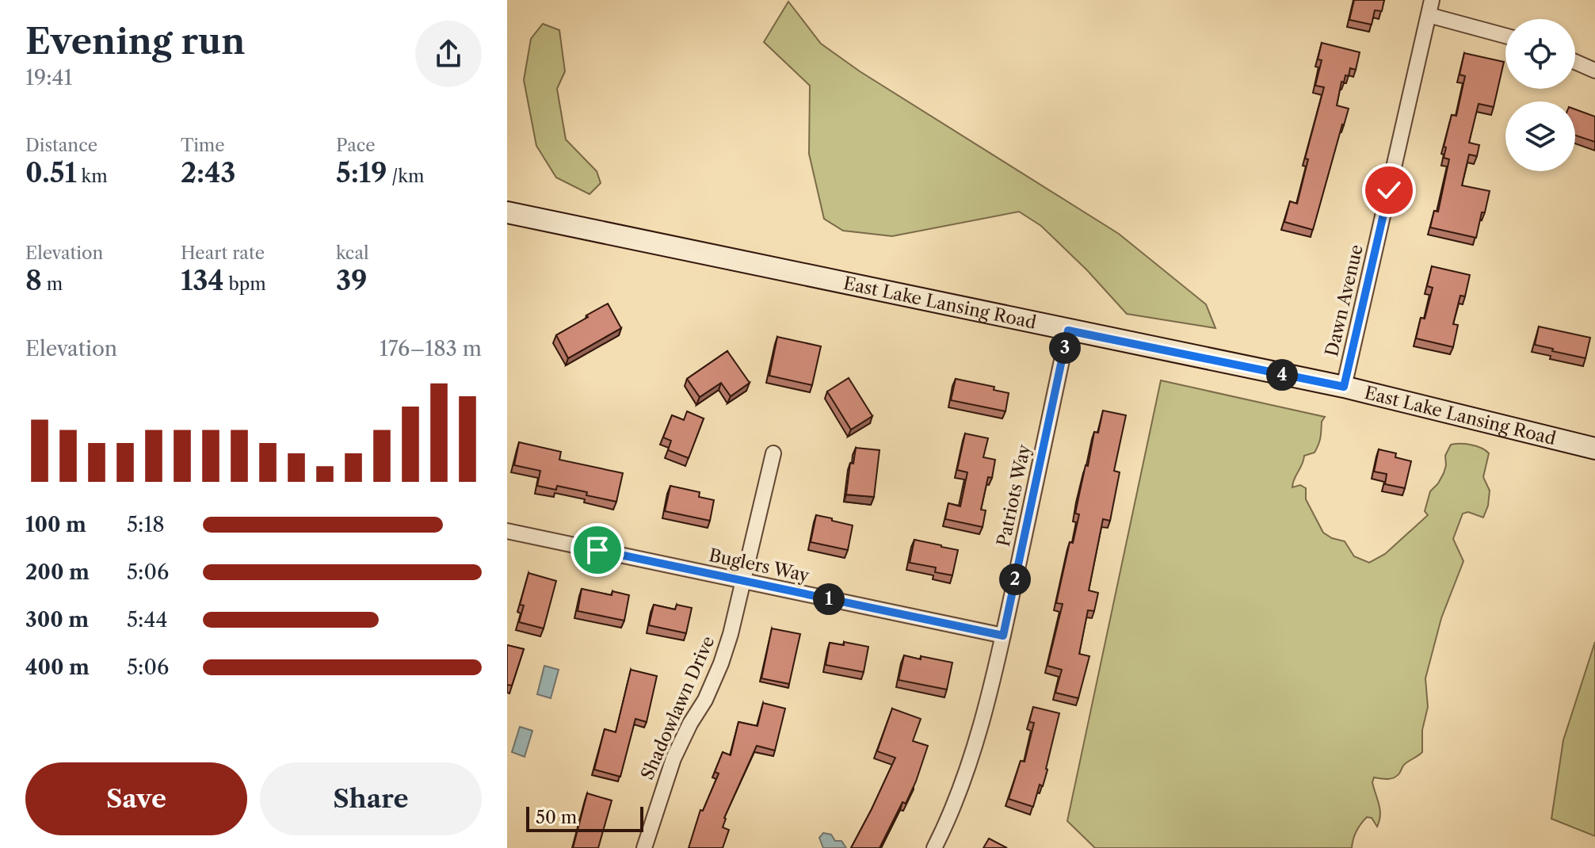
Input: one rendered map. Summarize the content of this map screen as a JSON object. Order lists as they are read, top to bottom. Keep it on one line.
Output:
{"streets":{"main road":["East Lake Lansing Road"],"street":["Dawn Avenue","Patriots Way","Buglers Way","Shadowlawn Drive"]},"crossings":[["Dawn Avenue","East Lake Lansing Road"],["East Lake Lansing Road","Patriots Way"],["Patriots Way","Buglers Way"],["Buglers Way","Shadowlawn Drive"]],"scale_bar":"50 m","page":{"heading":["Evening run","19:41"],"stats":[["Distance","0.51 km"],["Time","2:43"],["Pace","5:19 /km"],["Elevation","8 m"],["Heart rate","134 bpm"],["kcal","39"]],"chart":["Elevation","176–183 m"],"pins":["3","4","2","1"],"list":[{"name":"100 m","note":"5:18"},{"name":"200 m","note":"5:06"},{"name":"300 m","note":"5:44"},{"name":"400 m","note":"5:06"}],"buttons":["Save","Share"],"scale":"50 m"}}
